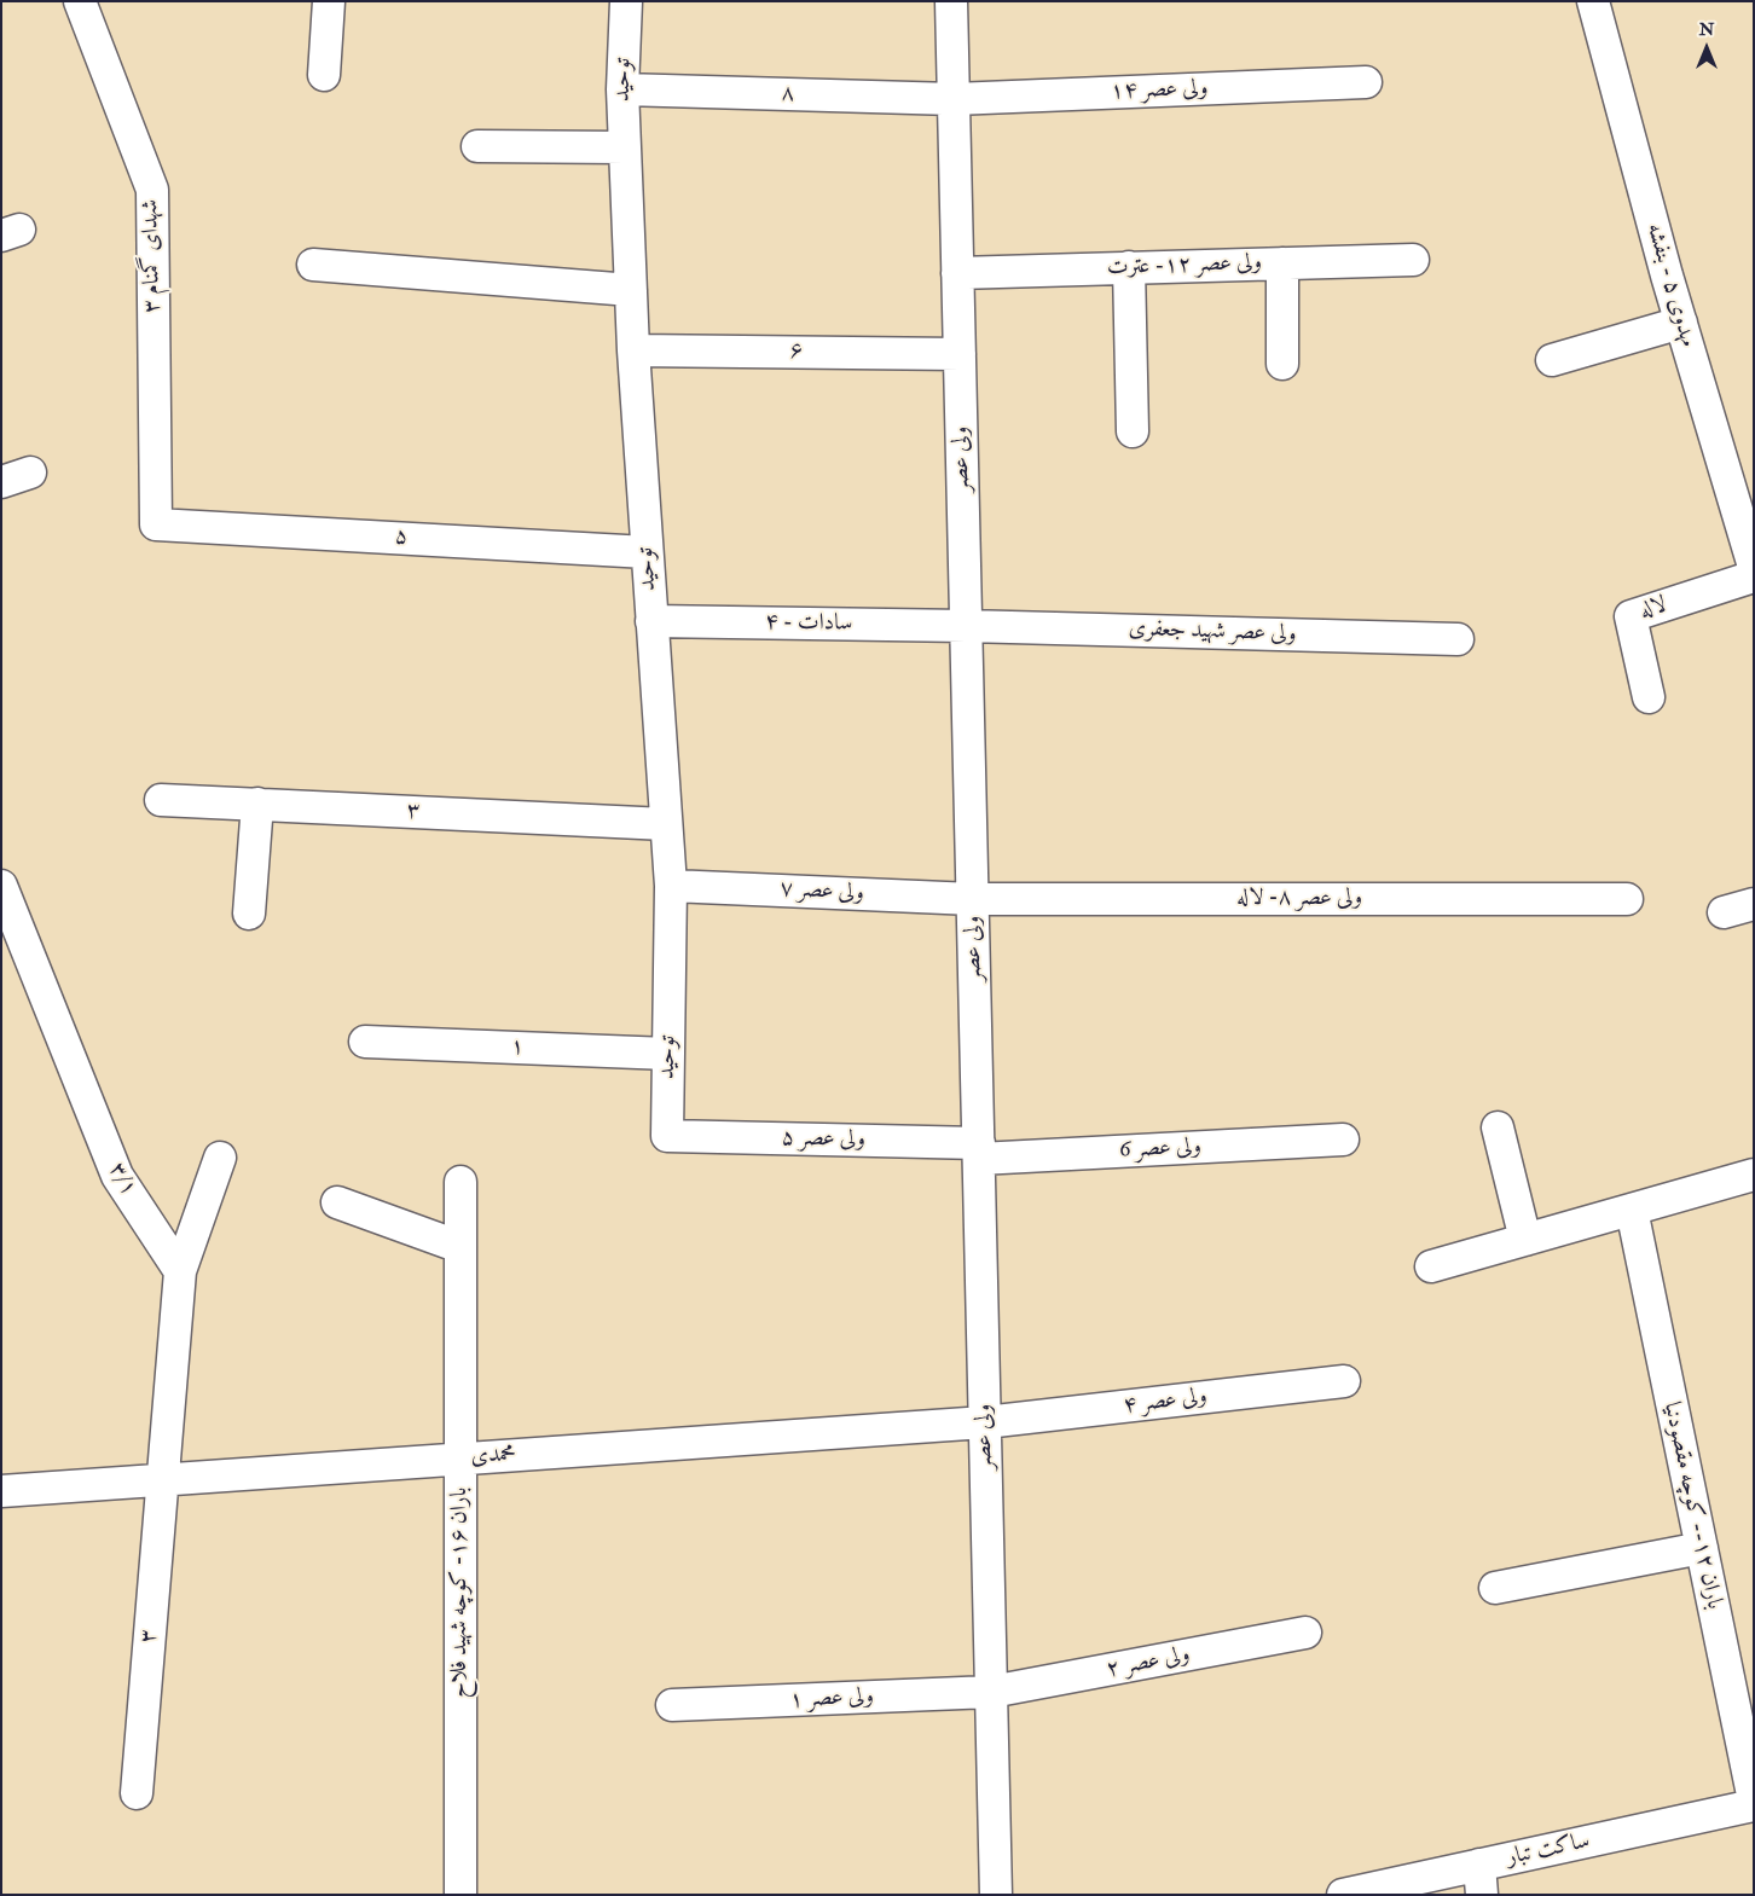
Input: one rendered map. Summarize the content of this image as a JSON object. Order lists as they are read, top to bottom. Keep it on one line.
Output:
{"streets":{"street":["توحید","ولی عصر ۱۴","۸","شهدای گمنام ۳","ولی عصر ۱۲- عترت","مهدوی ۵ - بنفشه","۶","ولی عصر","۵","لاله","۴ - سادات","ولی عصر شهید جعفری","۳","ولی عصر ۷","ولی عصر ۸- لاله","۱","ولی عصر ۵","ولی عصر 6","۳/۱","ولی عصر ۴","محمدی","باران ۱۲-- كوچه مقصودنيا","باران ۱۶- کوچه شهید فلاح","ولی عصر ۲","ولی عصر ۱","ساکت تبار"]},"crossings":[["توحید","۸"],["توحید","۶"],["توحید","۵"],["توحید","۴ - سادات"],["توحید","۳"],["توحید","ولی عصر ۷"],["توحید","۱"],["توحید","ولی عصر ۵"],["ولی عصر ۱۴","۸"],["ولی عصر ۱۴","ولی عصر"],["۸","ولی عصر"],["شهدای گمنام ۳","۵"],["ولی عصر ۱۲- عترت","ولی عصر"],["۶","ولی عصر"],["ولی عصر","۴ - سادات"],["ولی عصر","ولی عصر شهید جعفری"],["ولی عصر","ولی عصر ۷"],["ولی عصر","ولی عصر ۸- لاله"],["ولی عصر","ولی عصر ۵"],["ولی عصر","ولی عصر 6"],["ولی عصر","ولی عصر ۴"],["ولی عصر","محمدی"],["ولی عصر","ولی عصر ۲"],["ولی عصر","ولی عصر ۱"],["۴ - سادات","ولی عصر شهید جعفری"],["۳","محمدی"],["ولی عصر ۷","ولی عصر ۸- لاله"],["ولی عصر ۵","ولی عصر 6"],["ولی عصر ۴","محمدی"],["محمدی","باران ۱۶- کوچه شهید فلاح"],["باران ۱۲-- كوچه مقصودنيا","ساکت تبار"],["ولی عصر ۲","ولی عصر ۱"]],"north":"top"}
